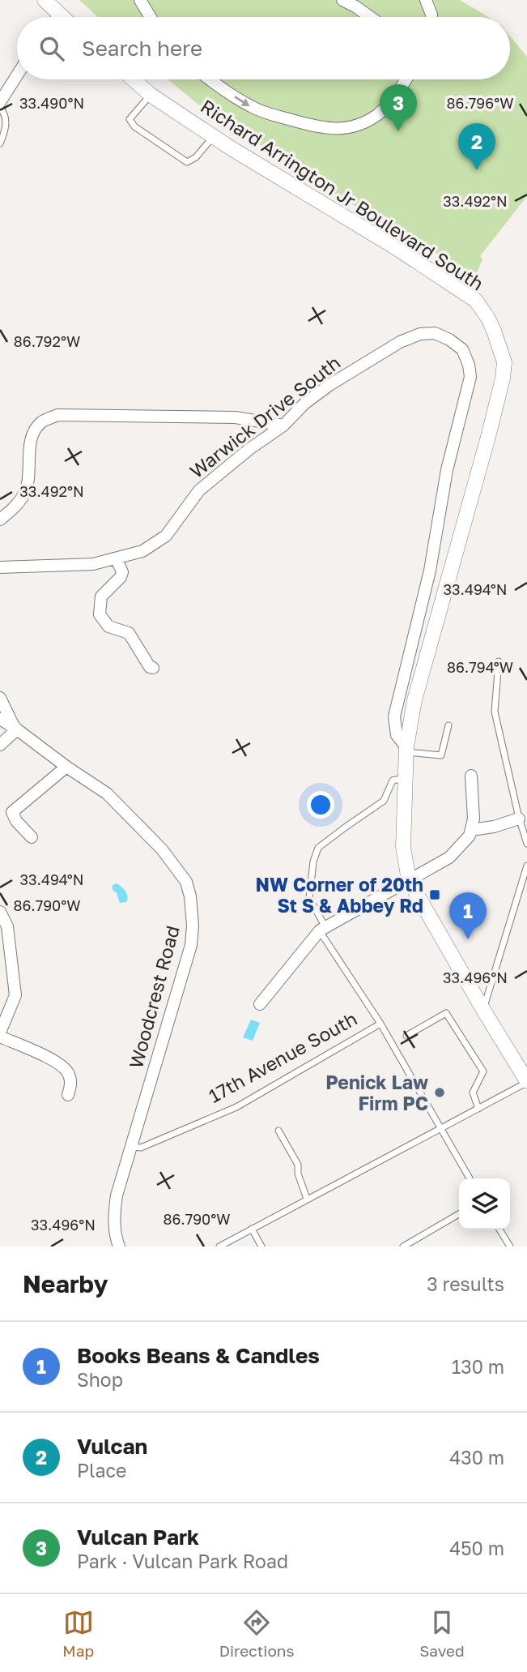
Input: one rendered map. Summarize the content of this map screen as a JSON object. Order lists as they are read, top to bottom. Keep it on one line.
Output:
{"streets":{"street":["Richard Arrington Jr Boulevard South","Warwick Drive South","Woodcrest Road"],"lane":["17th Avenue South"]},"crossings":[["Richard Arrington Jr Boulevard South","Warwick Drive South"],["Richard Arrington Jr Boulevard South","17th Avenue South"],["Woodcrest Road","17th Avenue South"]],"places":{"transit":["NW Corner of 20th St S & Abbey Rd"],"other":["Penick Law Firm PC"]},"page":{"search":"Search here","pins":["3","2","1"],"heading":["Nearby","3 results"],"list":[{"mark":"1","name":"Books Beans & Candles","note":"Shop","value":"130 m"},{"mark":"2","name":"Vulcan","note":"Place","value":"430 m"},{"mark":"3","name":"Vulcan Park","note":"Park · Vulcan Park Road","value":"450 m"}],"nav":["Map","Directions","Saved"]},"coordinates":["33.490°N","86.796°W","33.492°N","86.792°W","33.494°N","86.794°W","86.790°W","33.496°N"]}
